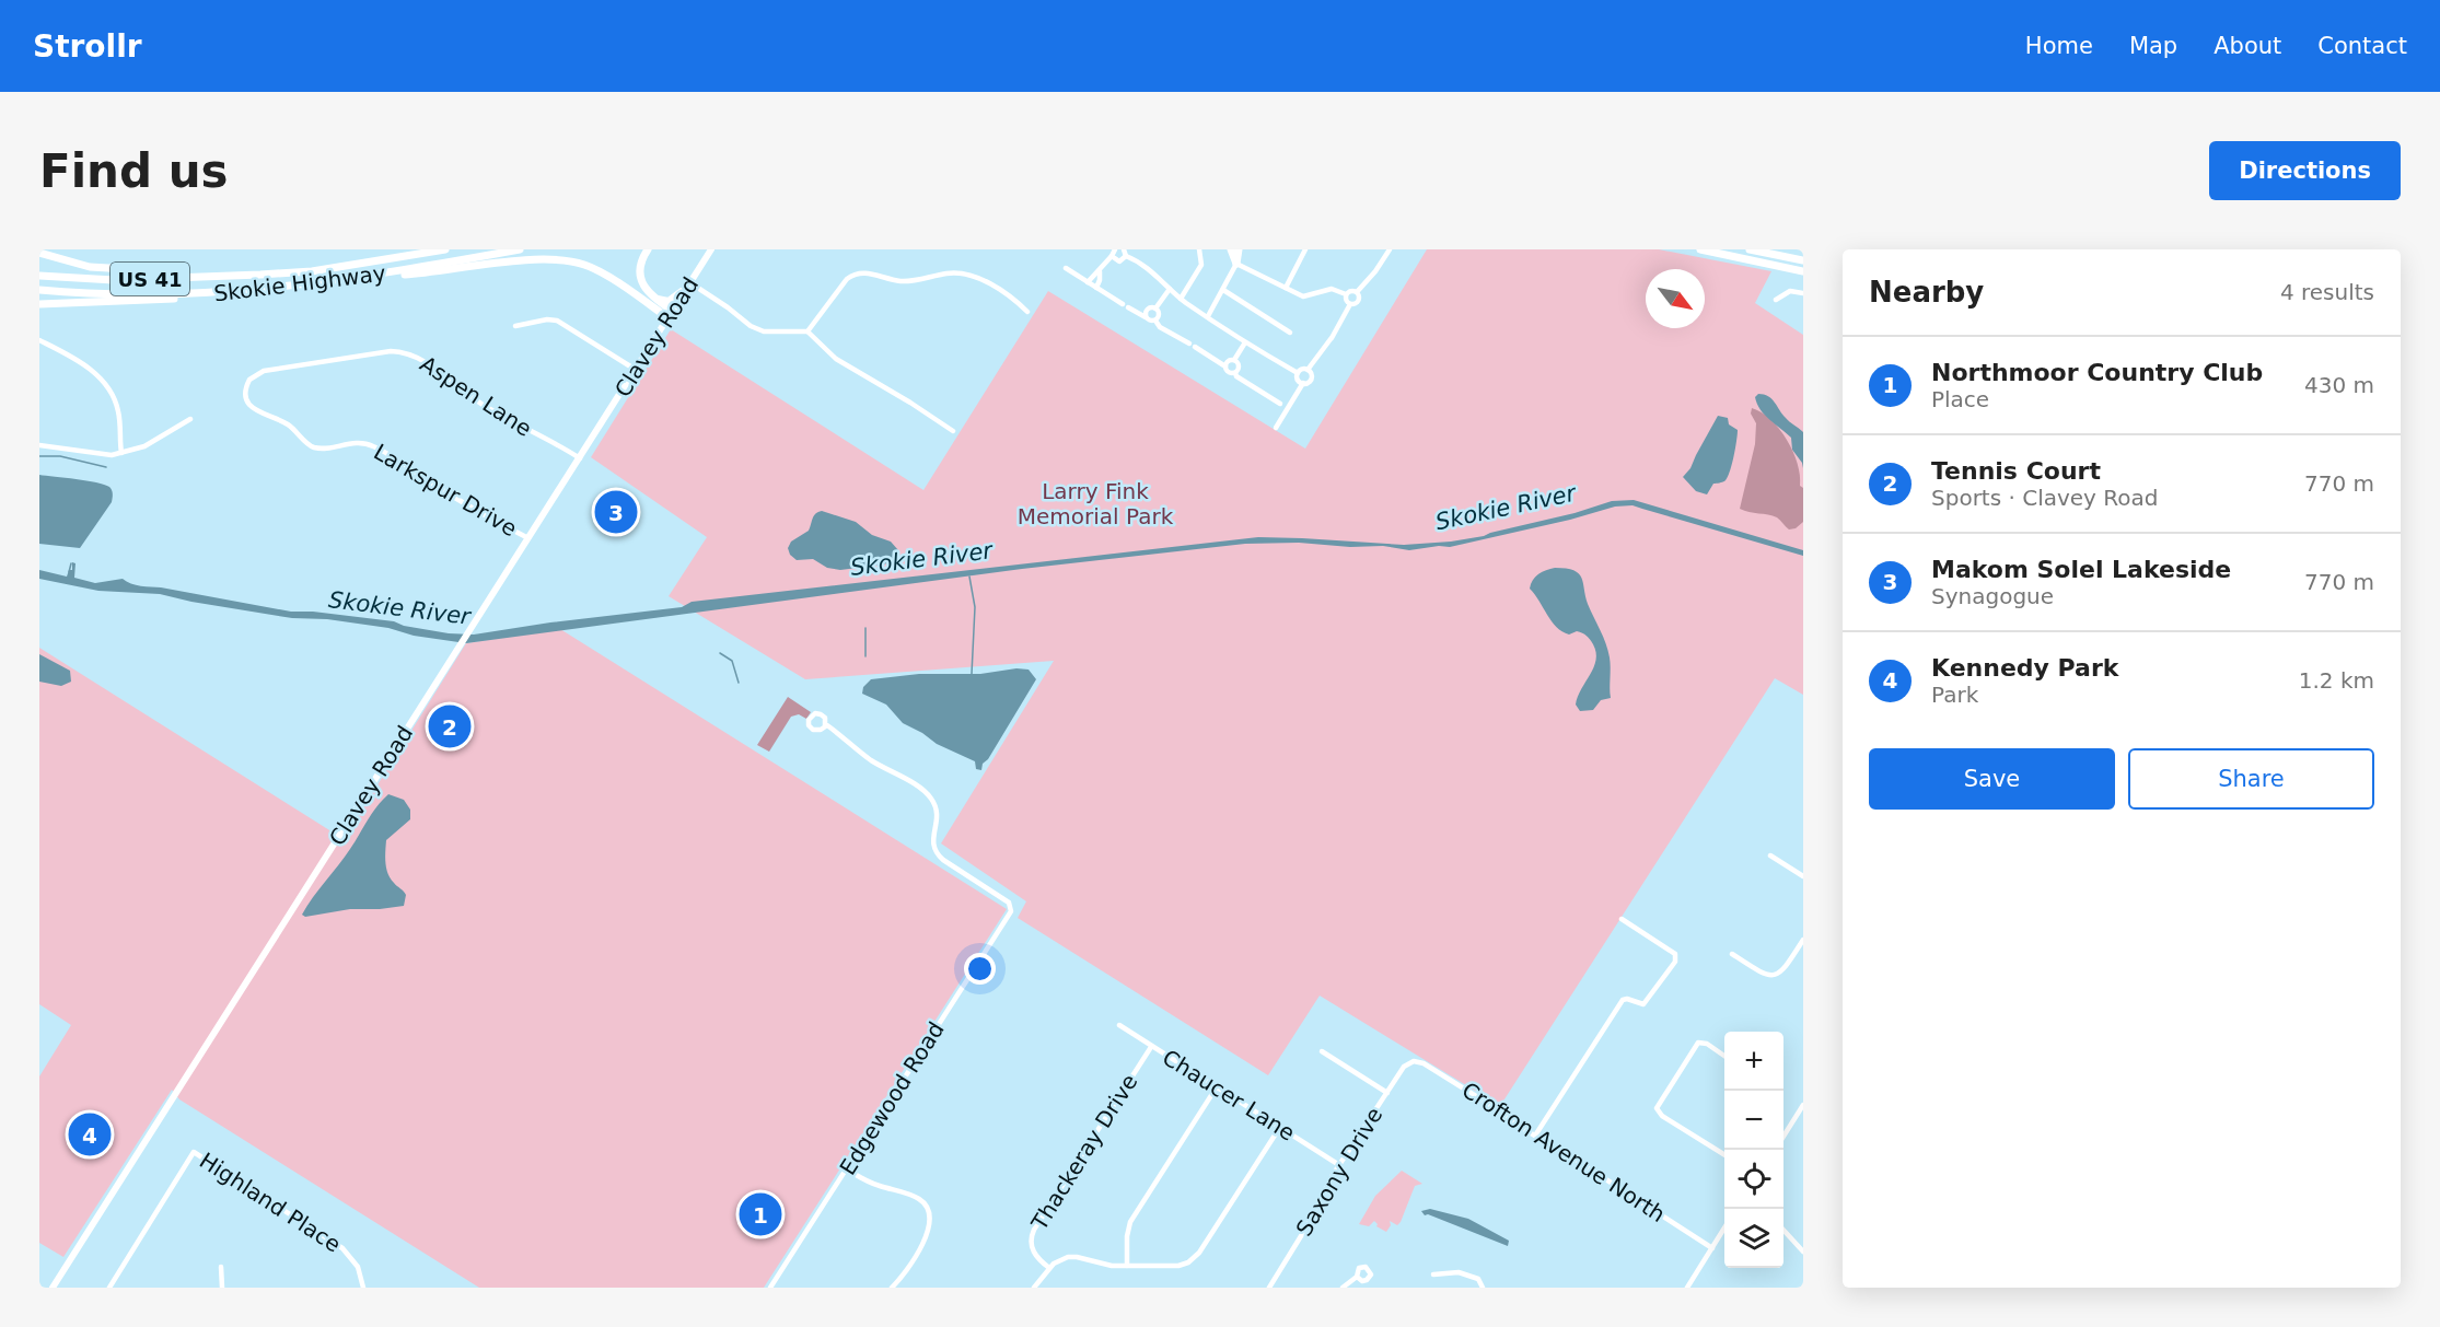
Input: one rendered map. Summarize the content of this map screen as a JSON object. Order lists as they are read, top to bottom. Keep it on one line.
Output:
{"streets":{"highway":["US 41","Skokie Highway"],"main road":["Clavey Road"],"street":["Aspen Lane","Larkspur Drive","Chaucer Lane","Edgewood Road","Thackeray Drive","Crofton Avenue North","Saxony Drive","Highland Place"]},"crossings":[["Clavey Road","Aspen Lane"],["Clavey Road","Larkspur Drive"],["Aspen Lane","Larkspur Drive"],["Chaucer Lane","Thackeray Drive"],["Chaucer Lane","Saxony Drive"],["Crofton Avenue North","Saxony Drive"]],"water":["Skokie River"],"parks":["Larry Fink Memorial Park"],"north":"bottom right","page":{"header":"Strollr","nav":["Home","Map","About","Contact"],"buttons":["Directions",["Save","Share"]],"title":"Find us","heading":["Nearby","4 results"],"list":[{"mark":"1","name":"Northmoor Country Club","note":"Place","value":"430 m"},{"mark":"2","name":"Tennis Court","note":"Sports · Clavey Road","value":"770 m"},{"mark":"3","name":"Makom Solel Lakeside","note":"Synagogue","value":"770 m"},{"mark":"4","name":"Kennedy Park","note":"Park","value":"1.2 km"}],"pins":["3","2","4","1"],"map_buttons":["+","−"]}}
